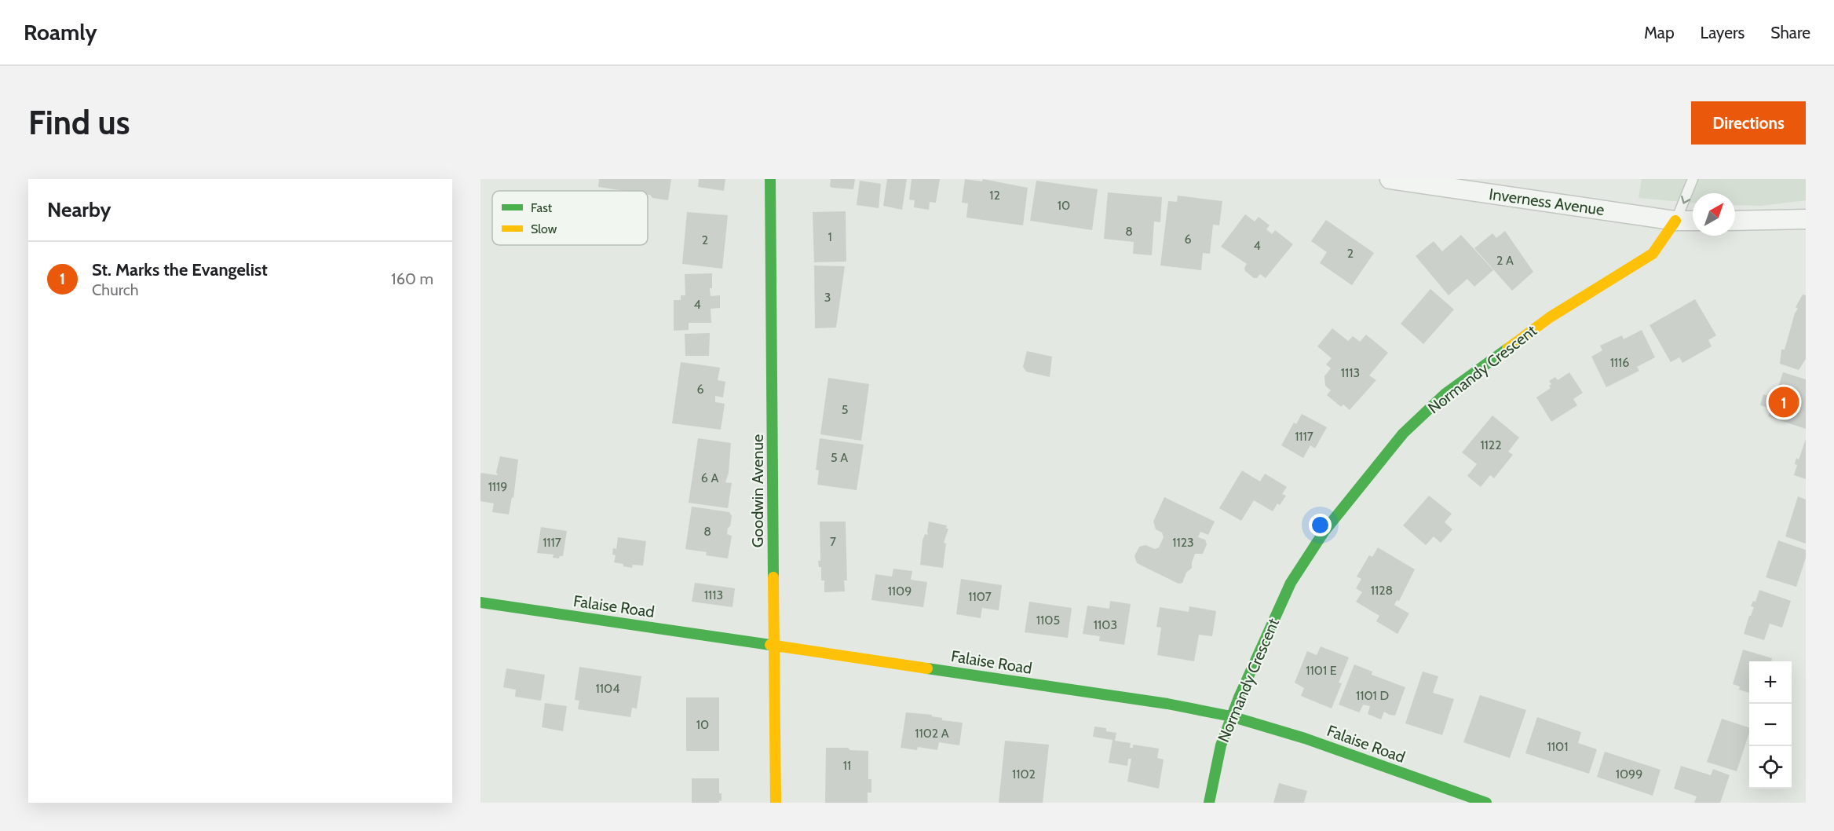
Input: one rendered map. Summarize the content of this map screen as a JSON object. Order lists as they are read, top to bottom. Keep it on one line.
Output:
{"streets":{"street":["Inverness Avenue","Normandy Crescent","Goodwin Avenue","Falaise Road"]},"crossings":[["Inverness Avenue","Normandy Crescent"],["Normandy Crescent","Falaise Road"],["Goodwin Avenue","Falaise Road"]],"house_numbers":["12","10","8","1","6","2","4","2","2 A","3","4","1116","1113","6","5","1117","1122","5 A","6 A","1119","8","7","1117","1123","1128","1109","1113","1107","1105","1103","1101 E","1104","1101 D","10","1102 A","1101","11","1102","1099"],"legend":["Fast","Slow"],"north":"top right","page":{"header":"Roamly","nav":["Map","Layers","Share"],"buttons":"Directions","title":"Find us","heading":"Nearby","list":[{"mark":"1","name":"St. Marks the Evangelist","note":"Church","value":"160 m"}],"pins":"1","map_buttons":["+","−"]}}
